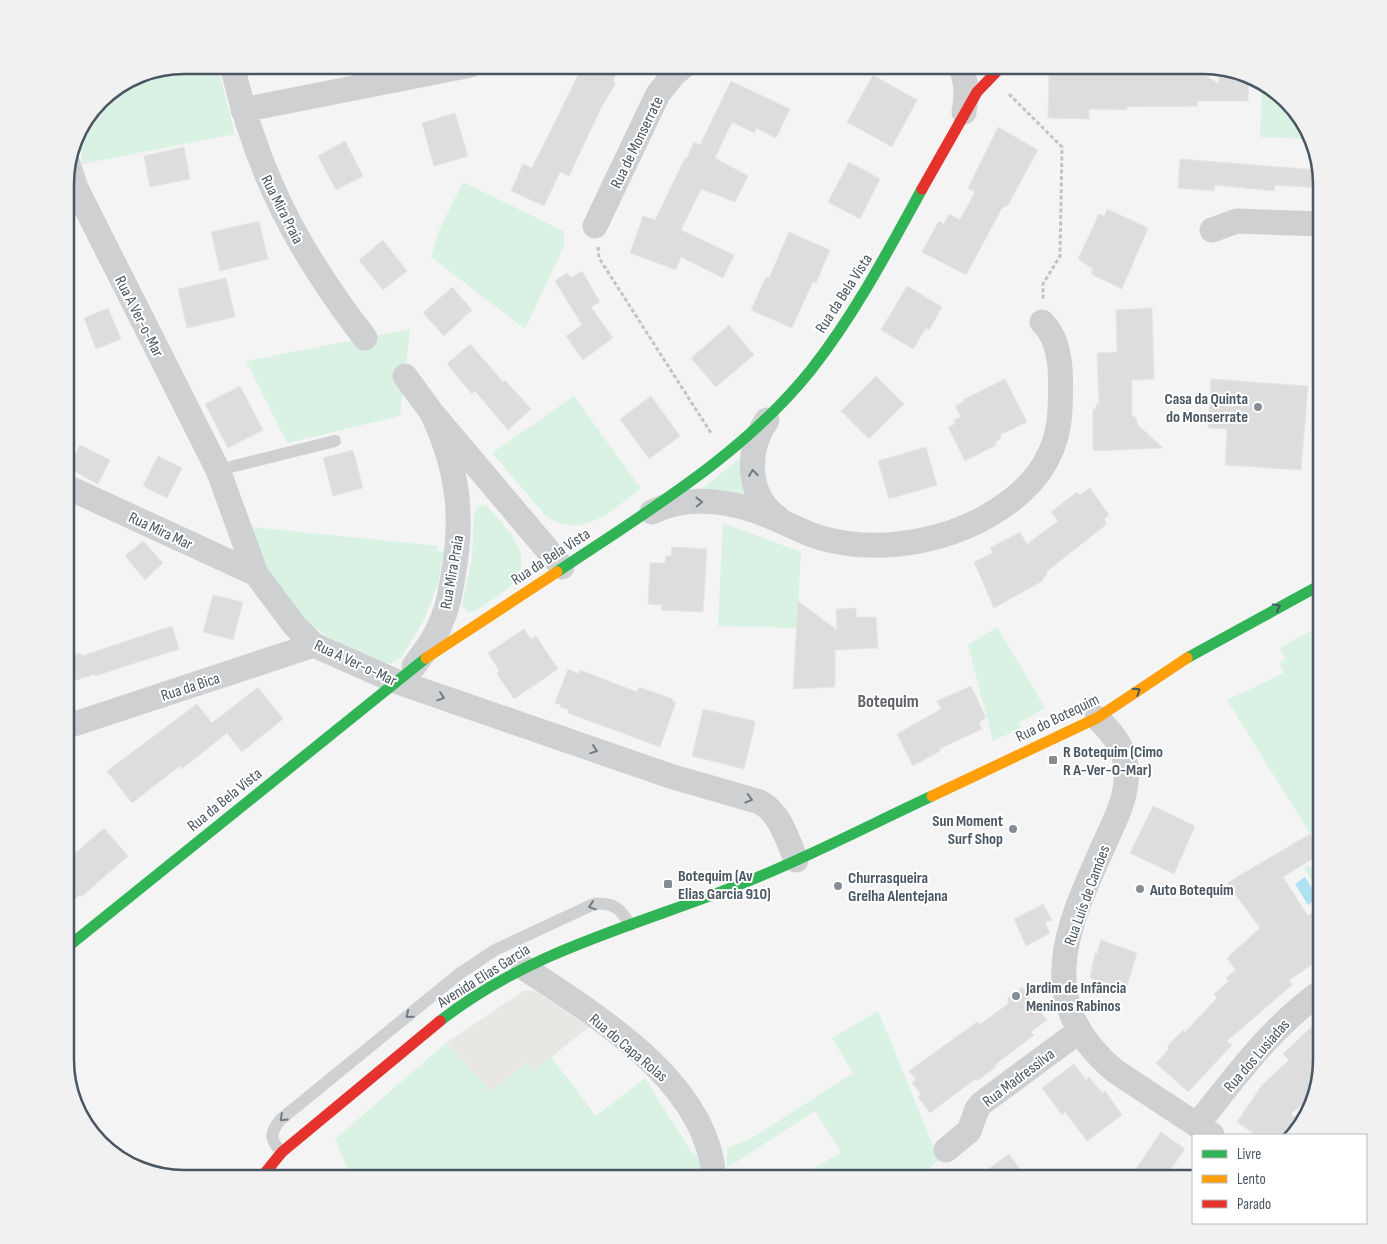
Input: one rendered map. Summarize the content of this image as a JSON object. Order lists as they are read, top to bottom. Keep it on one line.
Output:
{"streets":{"street":["Rua de Monserrate","Rua Mira Praia","Rua da Bela Vista","Rua A Ver-o-Mar","Rua Mira Mar","Rua da Bica","Rua do Botequim","Rua Luís de Camões","Avenida Elias Garcia","Rua do Capa Rolas","Rua dos Lusíadas","Rua Madressilva"]},"crossings":[["Rua Mira Praia","Rua da Bela Vista"],["Rua Mira Praia","Rua A Ver-o-Mar"],["Rua da Bela Vista","Rua A Ver-o-Mar"],["Rua A Ver-o-Mar","Rua Mira Mar"],["Rua A Ver-o-Mar","Rua da Bica"],["Rua A Ver-o-Mar","Rua do Botequim"],["Rua A Ver-o-Mar","Avenida Elias Garcia"],["Rua do Botequim","Rua Luís de Camões"],["Rua do Botequim","Avenida Elias Garcia"],["Rua Luís de Camões","Rua dos Lusíadas"],["Rua Luís de Camões","Rua Madressilva"],["Avenida Elias Garcia","Rua do Capa Rolas"]],"one_way":["Rua A Ver-o-Mar","Rua do Botequim"],"districts":["Botequim"],"places":{"other":["Casa da Quinta do Monserrate","Sun Moment Surf Shop","Churrasqueira Grelha Alentejana","Auto Botequim","Jardim de Infância Meninos Rabinos"],"transit":["R Botequim (Cimo R A-Ver-O-Mar)","Botequim (Av Elias Garcia 910)"]},"legend":["Livre","Lento","Parado"]}
